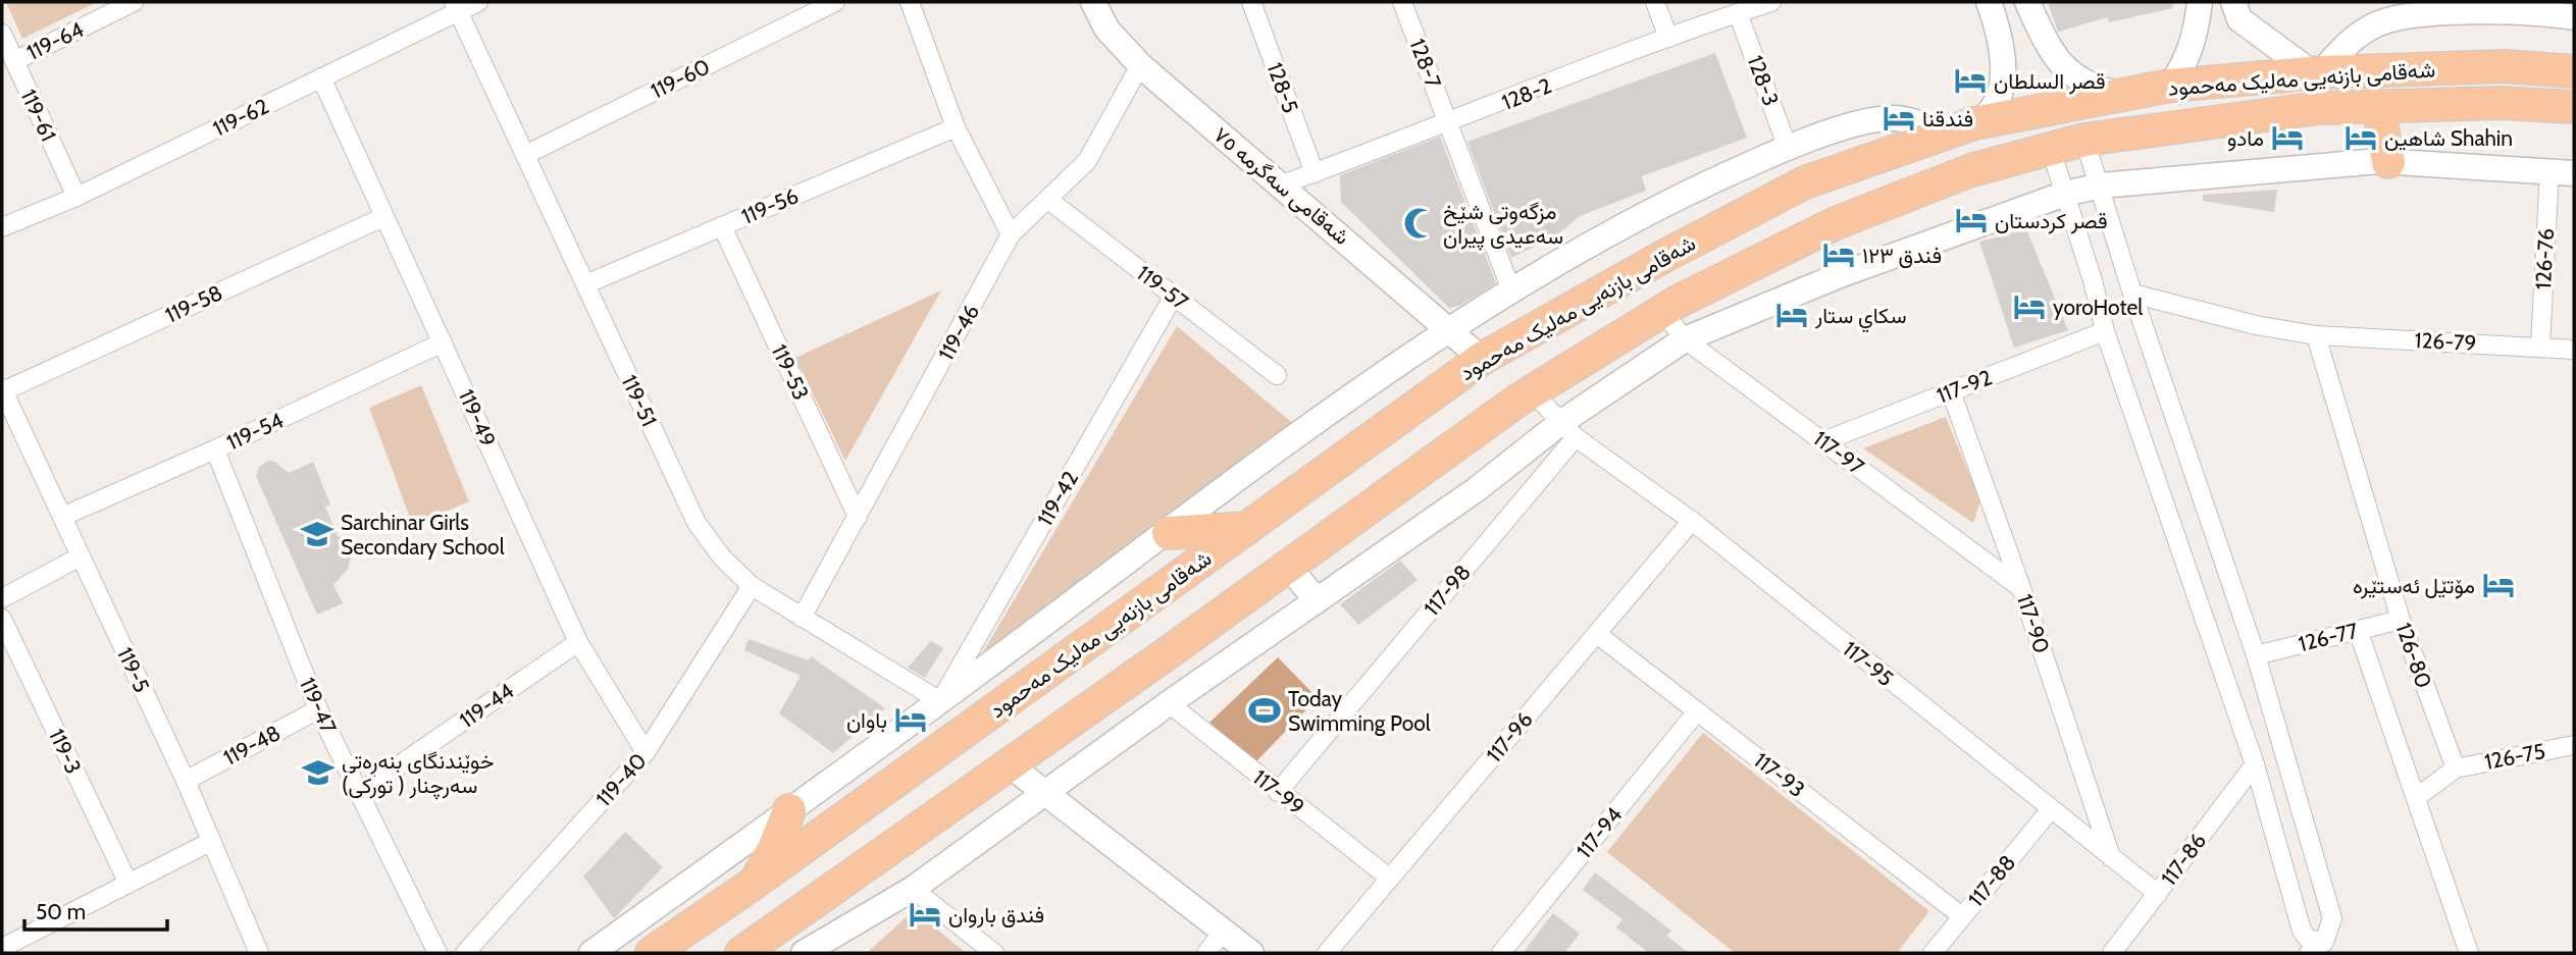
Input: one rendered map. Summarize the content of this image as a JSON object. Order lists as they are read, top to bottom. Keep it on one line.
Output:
{"streets":{"highway":["شەقامی بازنەیی مەلیک مەحمود"],"main road":["شەقامی سەگرمە ٧٥"],"street":["119-64","128-7","119-60","128-3","128-5","128-2","119-61","119-62","119-56","126-76","119-57","119-58","119-46","126-79","119-53","117-92","119-51","119-49","119-54","117-97","119-42","117-98","117-90","126-77","126-80","117-95","119-5","119-47","119-44","117-96","119-48","119-3","126-75","117-93","119-40","117-99","117-94","117-86","117-88"]},"crossings":[["119-64","119-61"],["128-7","128-2"],["119-60","119-51"],["شەقامی بازنەیی مەلیک مەحمود","شەقامی سەگرمە ٧٥"],["شەقامی بازنەیی مەلیک مەحمود","117-97"],["128-3","128-2"],["128-5","128-2"],["128-2","شەقامی سەگرمە ٧٥"],["119-61","119-62"],["119-62","119-51"],["119-62","119-49"],["شەقامی سەگرمە ٧٥","119-46"],["119-56","119-53"],["119-56","119-51"],["126-76","126-79"],["119-57","119-46"],["119-57","119-42"],["119-58","119-49"],["119-58","119-5"],["119-46","119-53"],["119-46","119-51"],["126-79","126-80"],["117-92","117-97"],["117-92","117-90"],["119-51","119-42"],["119-51","119-40"],["119-49","119-54"],["119-49","119-44"],["119-49","119-40"],["119-54","119-5"],["119-54","119-47"],["117-97","117-90"],["117-98","117-95"],["117-98","117-99"],["117-90","117-95"],["126-77","126-80"],["126-80","126-75"],["117-95","117-96"],["117-95","117-86"],["117-95","117-88"],["119-5","119-48"],["119-47","119-44"],["119-47","119-48"],["117-96","117-93"],["117-96","117-99"],["117-93","117-94"],["117-93","117-88"]],"places":{"hotel":["قصر السلطان","فندقنا","مادو","شاهین Shahin","قصر كردستان","فندق ١٢٣","yoroHotel","سكاي ستار","مۆتێل ئەستێرە","باوان","فندق باروان"],"mosque":["مزگەوتی شێخ سەعیدی پیران"],"school or university":["Sarchinar Girls Secondary School","خوێندنگای بنەڕەتی سەرچنار ( تورکی)"],"sports":["Today Swimming Pool"]},"scale_bar":"50 m"}
